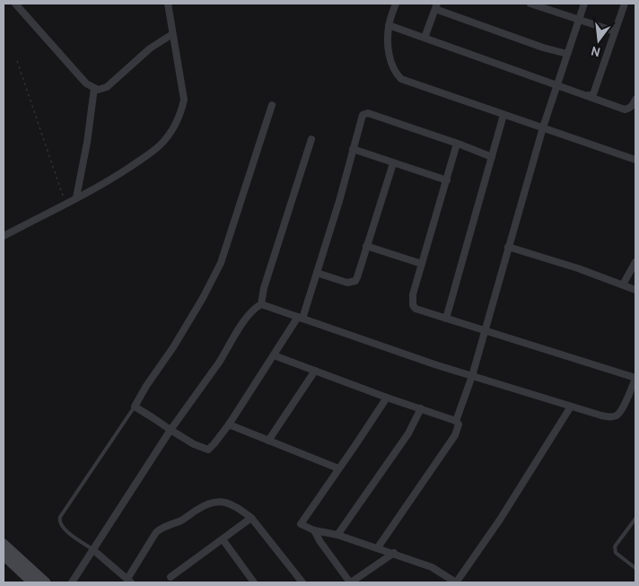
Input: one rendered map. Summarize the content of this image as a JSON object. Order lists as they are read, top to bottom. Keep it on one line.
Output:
{"north":"bottom"}
